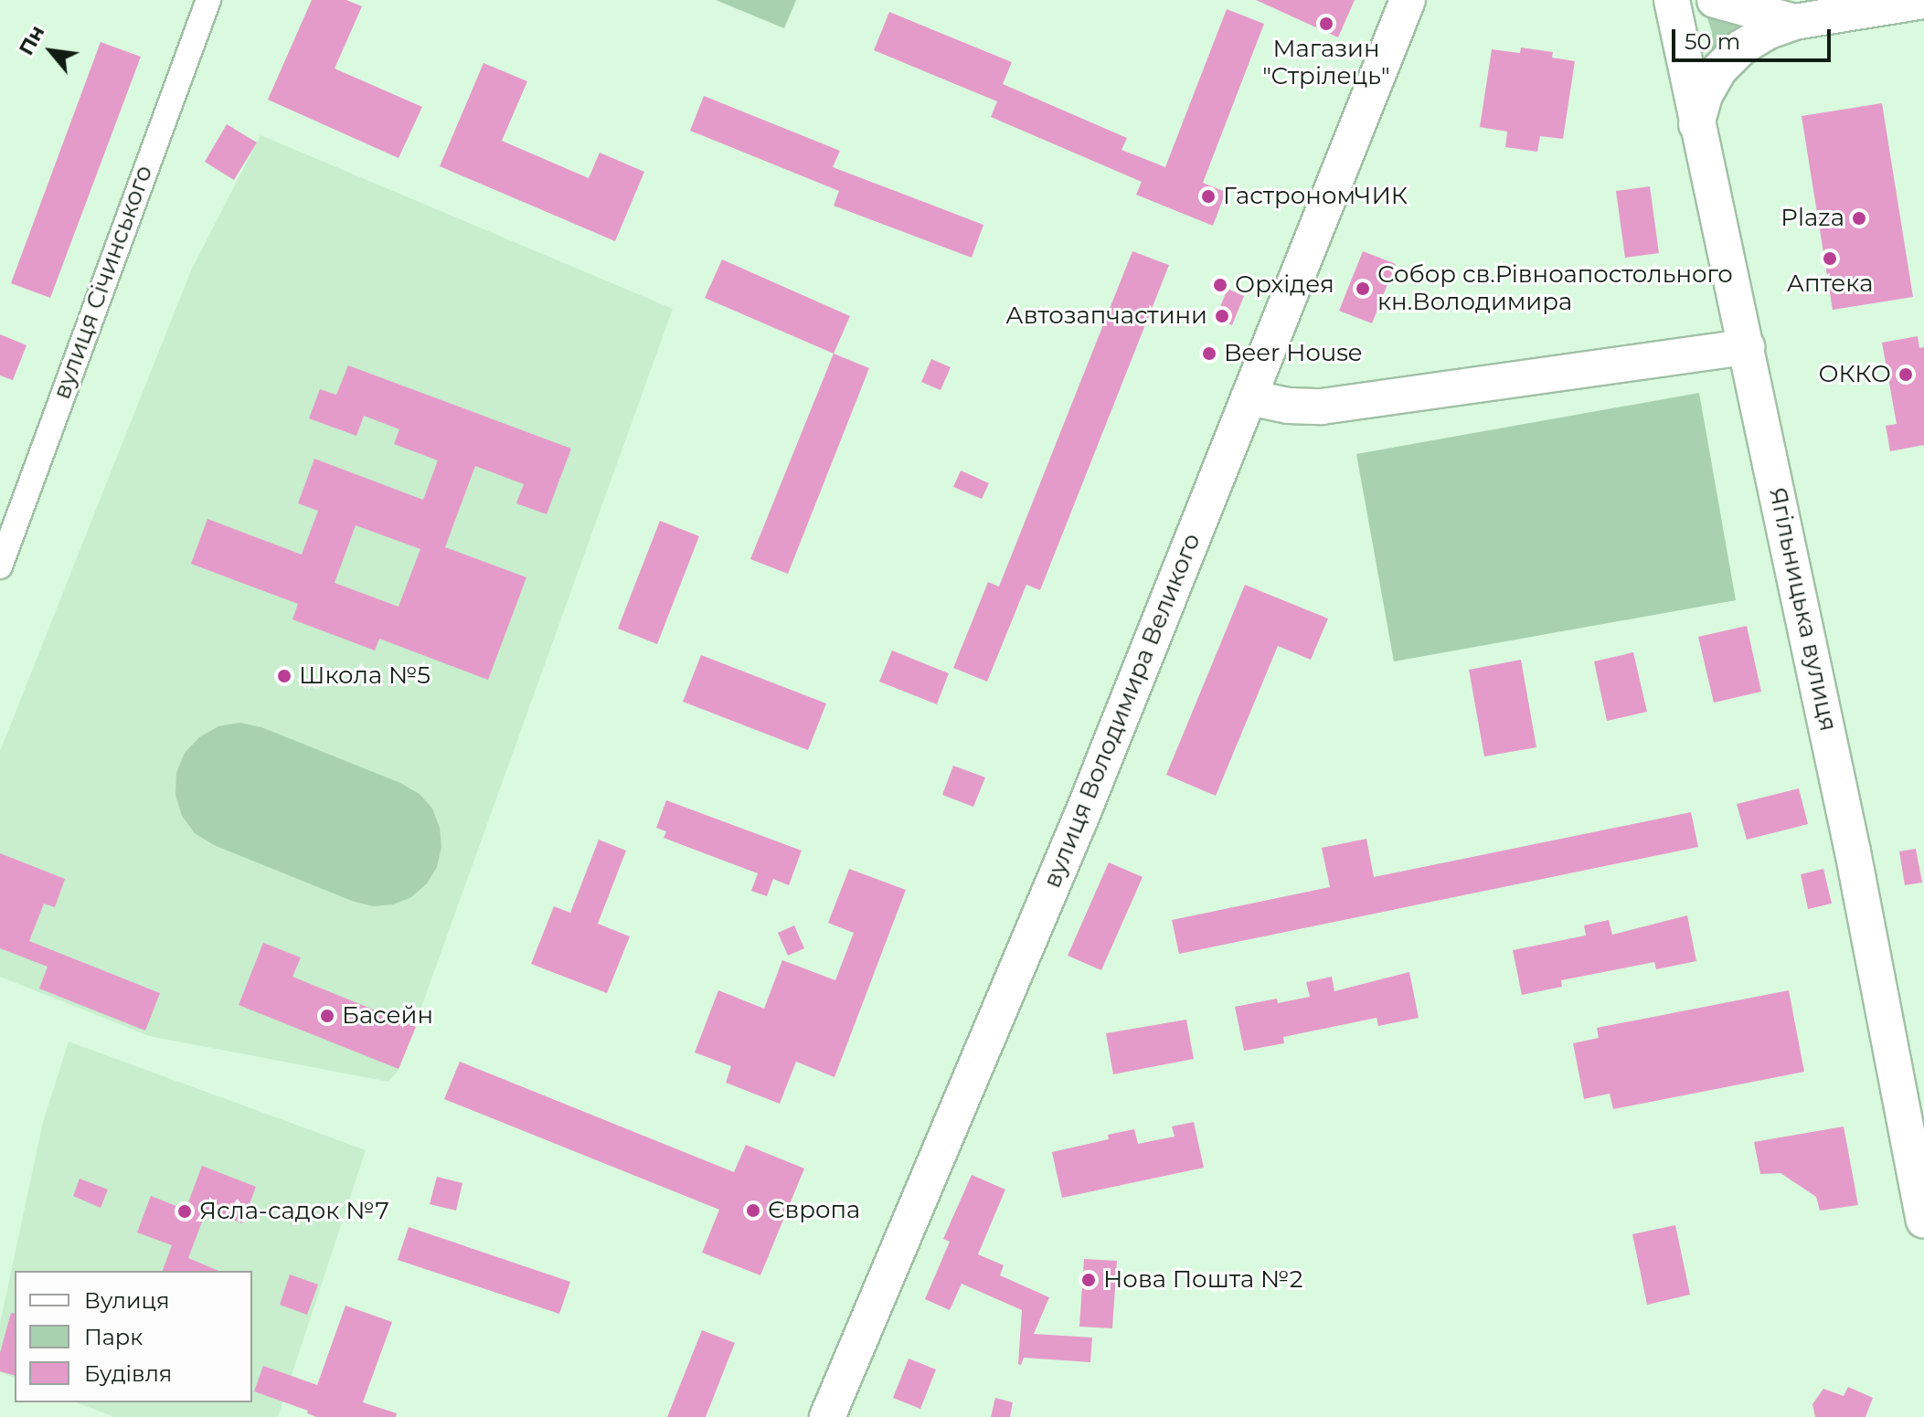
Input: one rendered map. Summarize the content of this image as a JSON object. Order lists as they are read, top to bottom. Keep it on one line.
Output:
{"streets":{"main road":["Ягільницька вулиця","вулиця Володимира Великого"],"street":["вулиця Січинського"]},"places":["Магазин \"Стрілець\"","ГастрономЧИК","Plaza","Аптека","Орхідея","Собор св.Рівноапостольного кн.Володимира","Автозапчастини","Beer House","ОККО","Школа №5","Басейн","Європа","Ясла-садок №7","Нова Пошта №2"],"legend":["Вулиця","Парк","Будівля"],"scale_bar":"50 m","north":"top left"}
